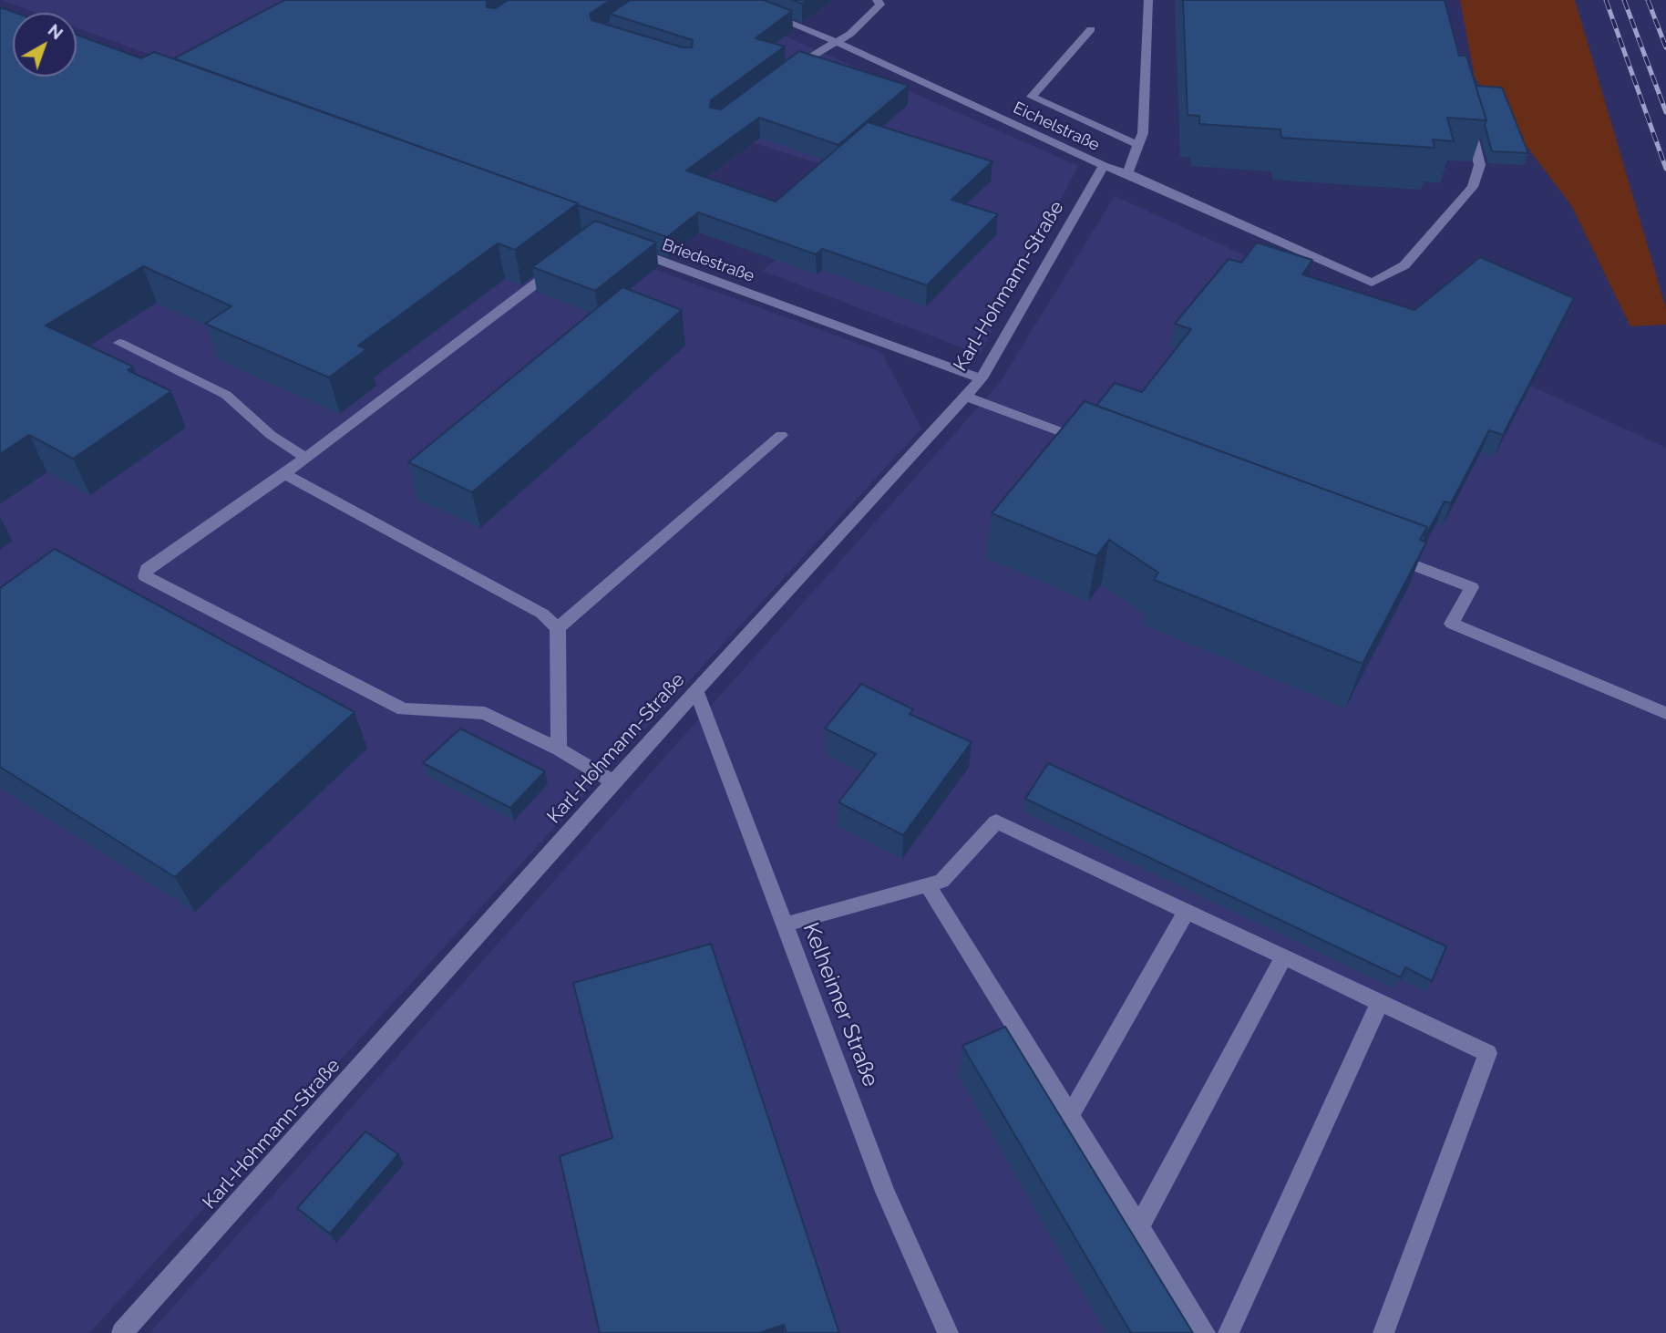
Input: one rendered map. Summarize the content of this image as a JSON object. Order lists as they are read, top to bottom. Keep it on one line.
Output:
{"streets":{"street":["Eichelstraße","Briedestraße","Karl-Hohmann-Straße","Kelheimer Straße"]},"crossings":[["Eichelstraße","Karl-Hohmann-Straße"],["Briedestraße","Karl-Hohmann-Straße"],["Karl-Hohmann-Straße","Kelheimer Straße"]],"north":"top right"}
